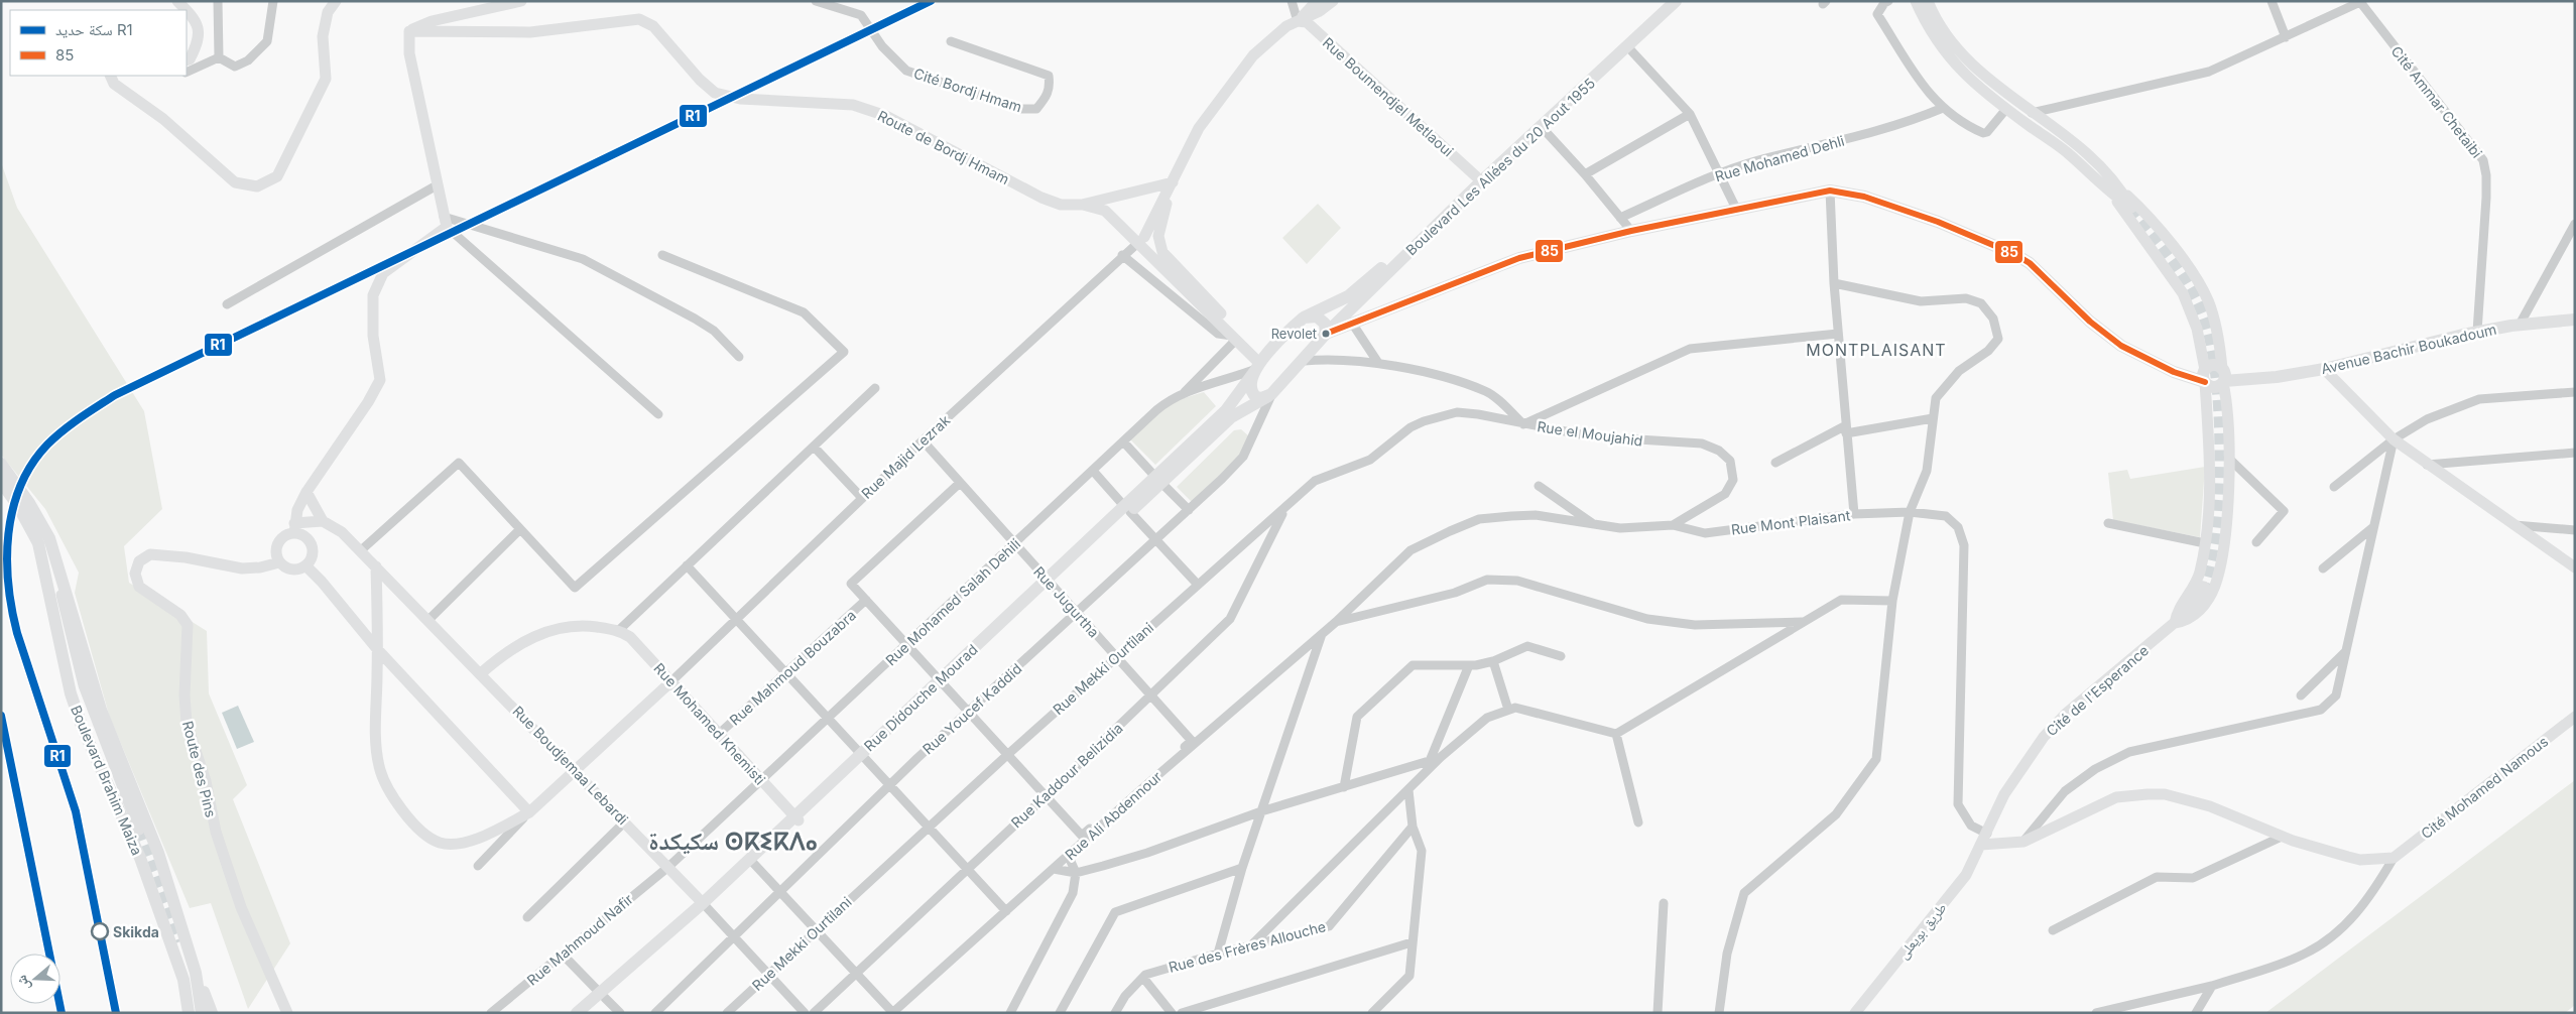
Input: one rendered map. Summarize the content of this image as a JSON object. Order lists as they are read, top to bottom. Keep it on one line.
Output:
{"streets":{"main road":["Rue Boumendjel Metlaoui","Route de Bordj Hmam","Boulevard Les Allées du 20 Aout 1955","Avenue Bachir Boukadoum","Cité de l'Esperance","Rue Didouche Mourad","Rue Mohamed Khemisti","Rue Boudjemaa Lebardi","Route des Pins","Boulevard Brahim Maiza","Cité Mohamed Namous","طريق بويعلى"],"street":["Cité Bordj Hmam","Cité Ammar Chetaibi","Rue Mohamed Dehli","Rue el Moujahid","Rue Majid Lezrak","Rue Mont Plaisant","Rue Mohamed Salah Dehili","Rue Jugurtha","Rue Mahmoud Bouzabra","Rue Mekki Ourtilani","Rue Youcef Kaddid","Rue Kaddour Belizidia","Rue Ali Abdennour","Rue Mahmoud Nafir","Rue des Frères Allouche"]},"crossings":[["Rue Boumendjel Metlaoui","Boulevard Les Allées du 20 Aout 1955"],["Cité Ammar Chetaibi","Avenue Bachir Boukadoum"],["Boulevard Les Allées du 20 Aout 1955","Avenue Bachir Boukadoum"],["Boulevard Les Allées du 20 Aout 1955","Rue el Moujahid"],["Boulevard Les Allées du 20 Aout 1955","Rue Mohamed Salah Dehili"],["Boulevard Les Allées du 20 Aout 1955","Rue Didouche Mourad"],["Rue el Moujahid","Rue Mont Plaisant"],["Rue el Moujahid","Rue Mekki Ourtilani"],["Rue el Moujahid","Rue Didouche Mourad"],["Rue Majid Lezrak","Rue Jugurtha"],["Rue Majid Lezrak","Rue Mohamed Khemisti"],["Rue Mont Plaisant","Cité de l'Esperance"],["Rue Mont Plaisant","Rue Ali Abdennour"],["Rue Mohamed Salah Dehili","Rue Jugurtha"],["Rue Mohamed Salah Dehili","Rue Didouche Mourad"],["Rue Mohamed Salah Dehili","Rue Mohamed Khemisti"],["Rue Mohamed Salah Dehili","Rue Boudjemaa Lebardi"],["Rue Mohamed Salah Dehili","Rue Mahmoud Nafir"],["Rue Jugurtha","Rue Mekki Ourtilani"],["Rue Jugurtha","Rue Didouche Mourad"],["Rue Jugurtha","Rue Youcef Kaddid"],["Rue Jugurtha","Rue Kaddour Belizidia"],["Rue Jugurtha","Rue Ali Abdennour"],["Rue Mahmoud Bouzabra","Rue Mohamed Khemisti"],["Rue Mekki Ourtilani","Rue Boudjemaa Lebardi"],["Rue Mekki Ourtilani","Rue Kaddour Belizidia"],["Cité de l'Esperance","طريق بويعلى"],["Rue Didouche Mourad","Rue Youcef Kaddid"],["Rue Didouche Mourad","Rue Mohamed Khemisti"],["Rue Didouche Mourad","Rue Boudjemaa Lebardi"],["Rue Youcef Kaddid","Rue Boudjemaa Lebardi"],["Rue Boudjemaa Lebardi","Rue Mahmoud Nafir"]],"districts":["MONTPLAISANT","سكيكدة ⵙⴽⵉⴽⴷⴰ"],"places":["Revolet","Skikda"],"lines":["rail line R1","transit line 85"],"legend":["سكة حديد R1","85"],"north":"left"}
